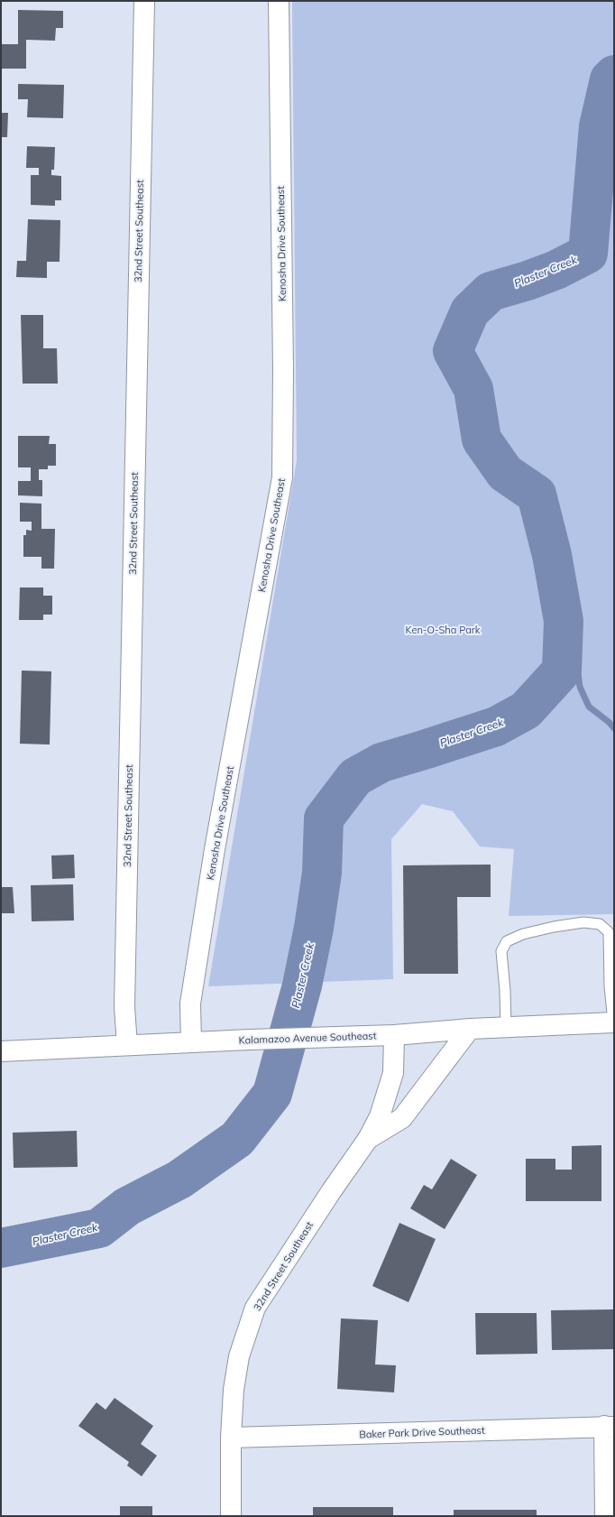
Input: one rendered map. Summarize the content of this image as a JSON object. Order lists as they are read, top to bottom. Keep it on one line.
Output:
{"streets":{"street":["32nd Street Southeast","Kenosha Drive Southeast","Kalamazoo Avenue Southeast","Baker Park Drive Southeast"]},"crossings":[["32nd Street Southeast","Kalamazoo Avenue Southeast"],["32nd Street Southeast","Baker Park Drive Southeast"],["Kenosha Drive Southeast","Kalamazoo Avenue Southeast"]],"water":["Plaster Creek"],"parks":["Ken-O-Sha Park"]}
